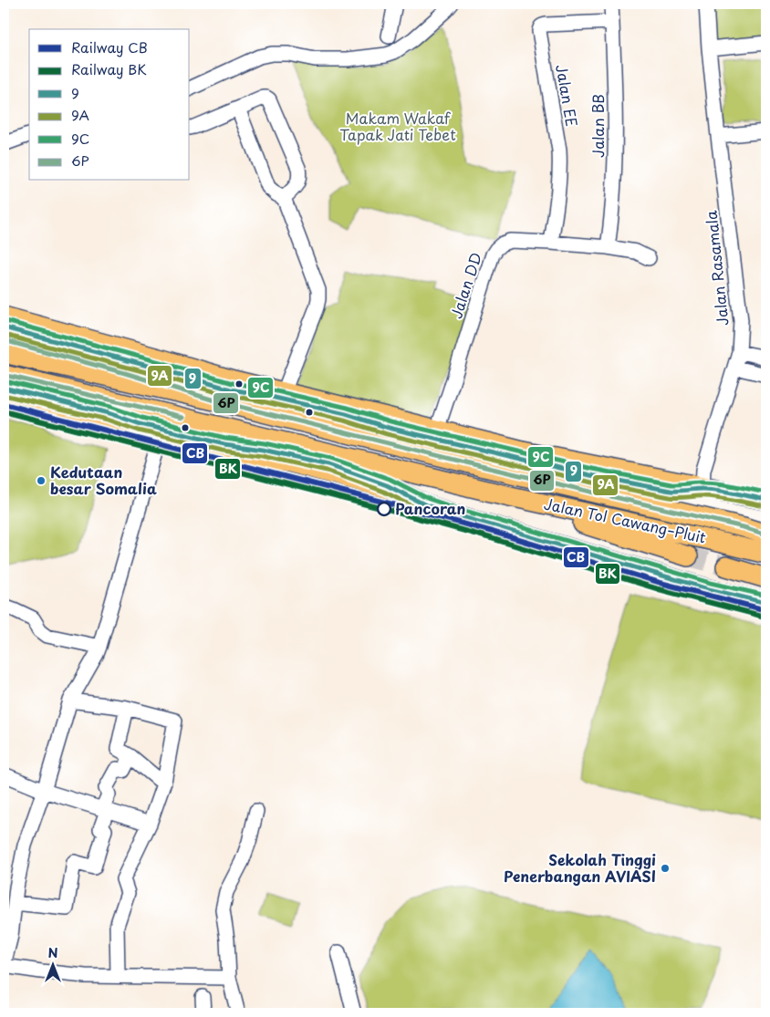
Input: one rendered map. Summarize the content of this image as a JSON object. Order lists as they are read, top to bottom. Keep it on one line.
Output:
{"streets":{"highway":["Jalan Tol Cawang–Pluit"],"street":["Jalan EE","Jalan BB","Jalan Rasamala","Jalan DD"]},"crossings":[["Jalan EE","Jalan BB"],["Jalan EE","Jalan DD"],["Jalan BB","Jalan DD"]],"parks":["Makam Wakaf Tapak Jati Tebet"],"places":["Kedutaan besar Somalia","Pancoran","Sekolah Tinggi Penerbangan AVIASI"],"lines":["transit line 9C","transit line 9","transit line 9A","transit line 6P","rail line CB","rail line BK"],"legend":["Railway CB","Railway BK","9","9A","9C","6P"],"north":"top"}
